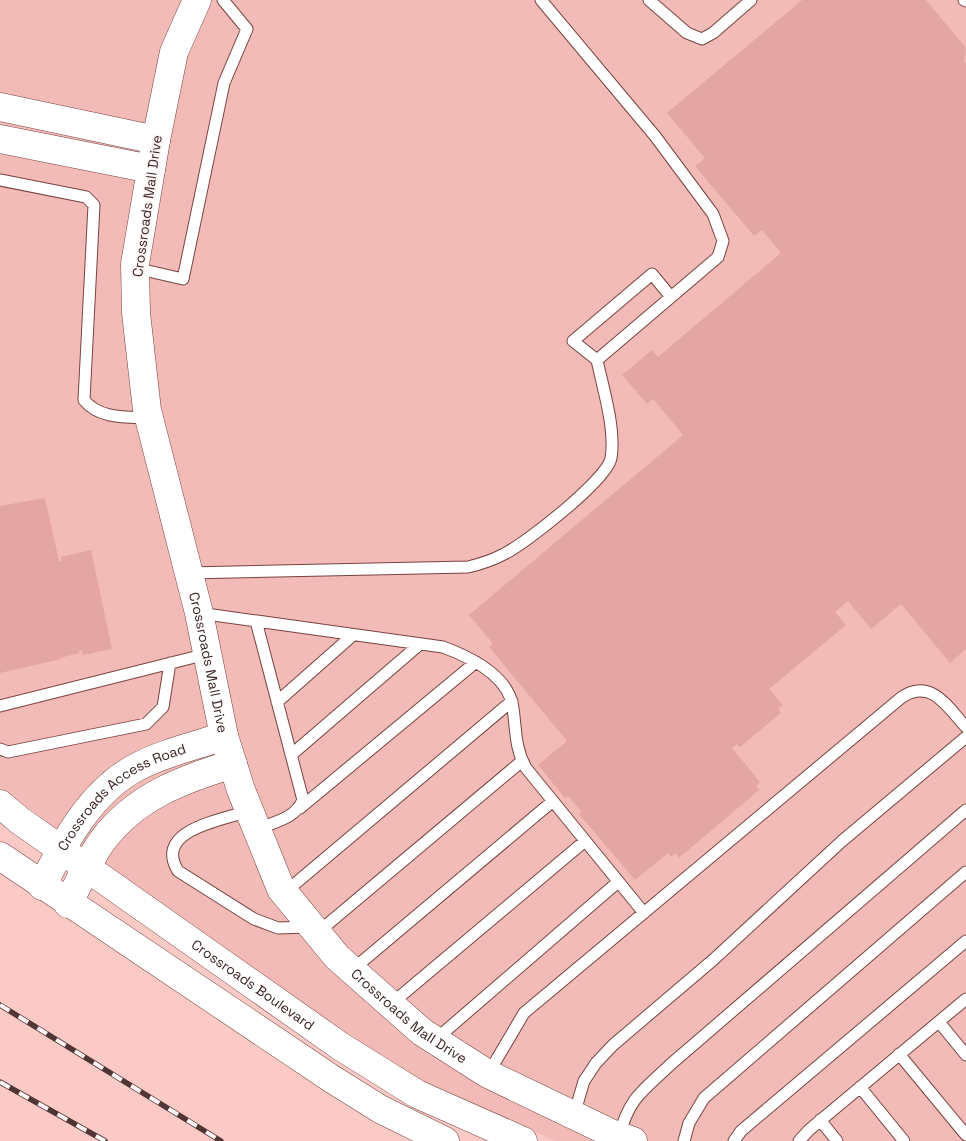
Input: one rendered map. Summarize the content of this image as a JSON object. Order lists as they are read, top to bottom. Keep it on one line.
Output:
{"streets":{"street":["Crossroads Mall Drive","Crossroads Access Road","Crossroads Boulevard"]},"crossings":[["Crossroads Mall Drive","Crossroads Access Road"],["Crossroads Access Road","Crossroads Boulevard"]]}
